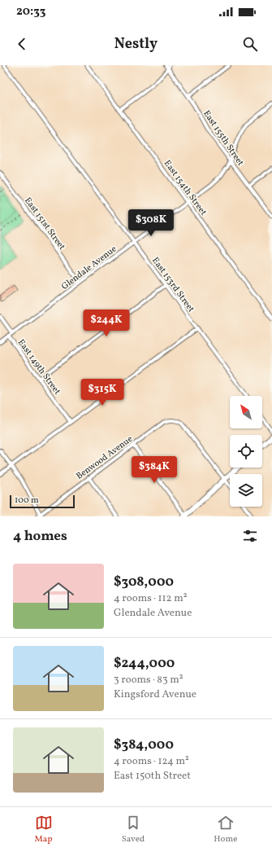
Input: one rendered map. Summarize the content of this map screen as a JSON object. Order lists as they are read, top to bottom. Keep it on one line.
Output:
{"streets":{"street":["East 155th Street","East 154th Street","East 151st Street","Glendale Avenue","East 153rd Street","East 149th Street","Benwood Avenue"]},"crossings":[["East 155th Street","Glendale Avenue"],["East 154th Street","Glendale Avenue"],["East 151st Street","Glendale Avenue"],["Glendale Avenue","East 153rd Street"],["Glendale Avenue","East 149th Street"]],"scale_bar":"100 m","north":"top left","page":{"status":"20:33","header":"Nestly","price":["$308K","$244K","$315K","$384K"],"scale":"100 m","heading":"4 homes","list":[{"name":"$308,000","note":"4 rooms · 112 m² · Glendale Avenue"},{"name":"$244,000","note":"3 rooms · 83 m² · Kingsford Avenue"},{"name":"$384,000","note":"4 rooms · 124 m² · East 150th Street"}],"tabs":["Map","Saved","Home"]}}
